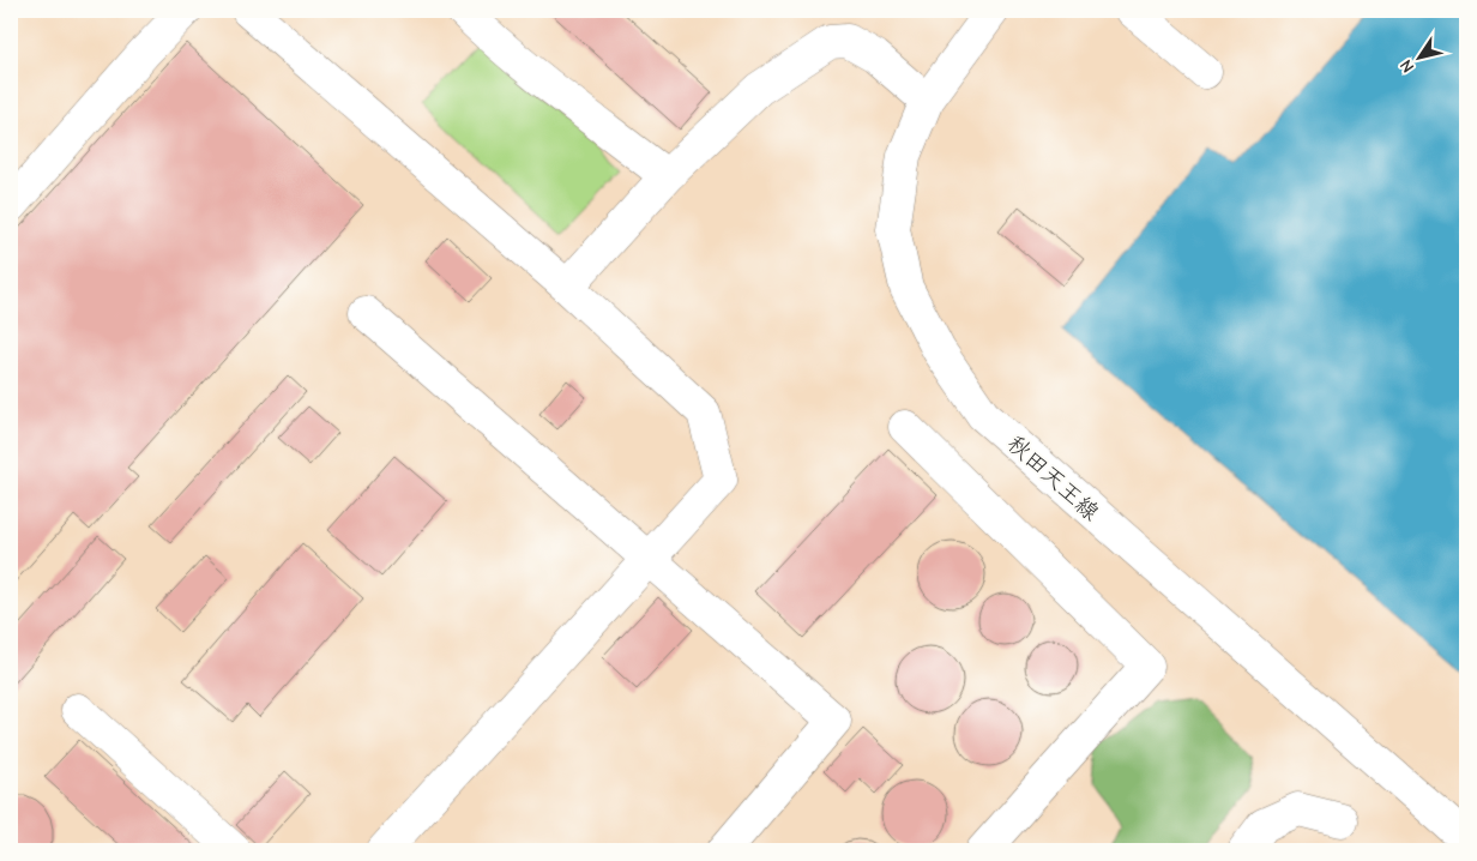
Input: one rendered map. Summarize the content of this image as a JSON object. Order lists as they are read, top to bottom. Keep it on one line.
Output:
{"streets":{"main road":["秋田天王線"]},"north":"bottom left"}
